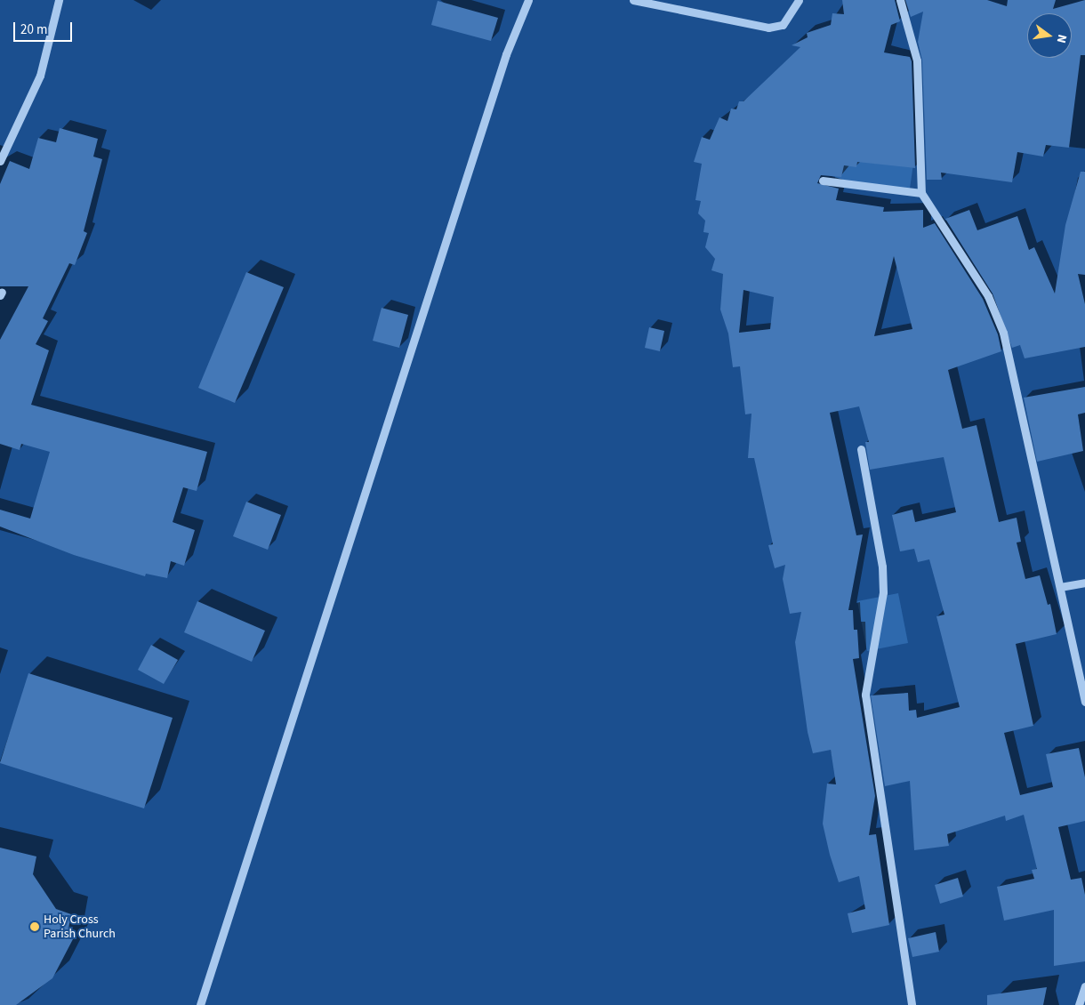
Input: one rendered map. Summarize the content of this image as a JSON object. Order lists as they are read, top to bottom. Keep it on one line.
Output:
{"places":["Holy Cross Parish Church"],"scale_bar":"20 m","north":"right"}
